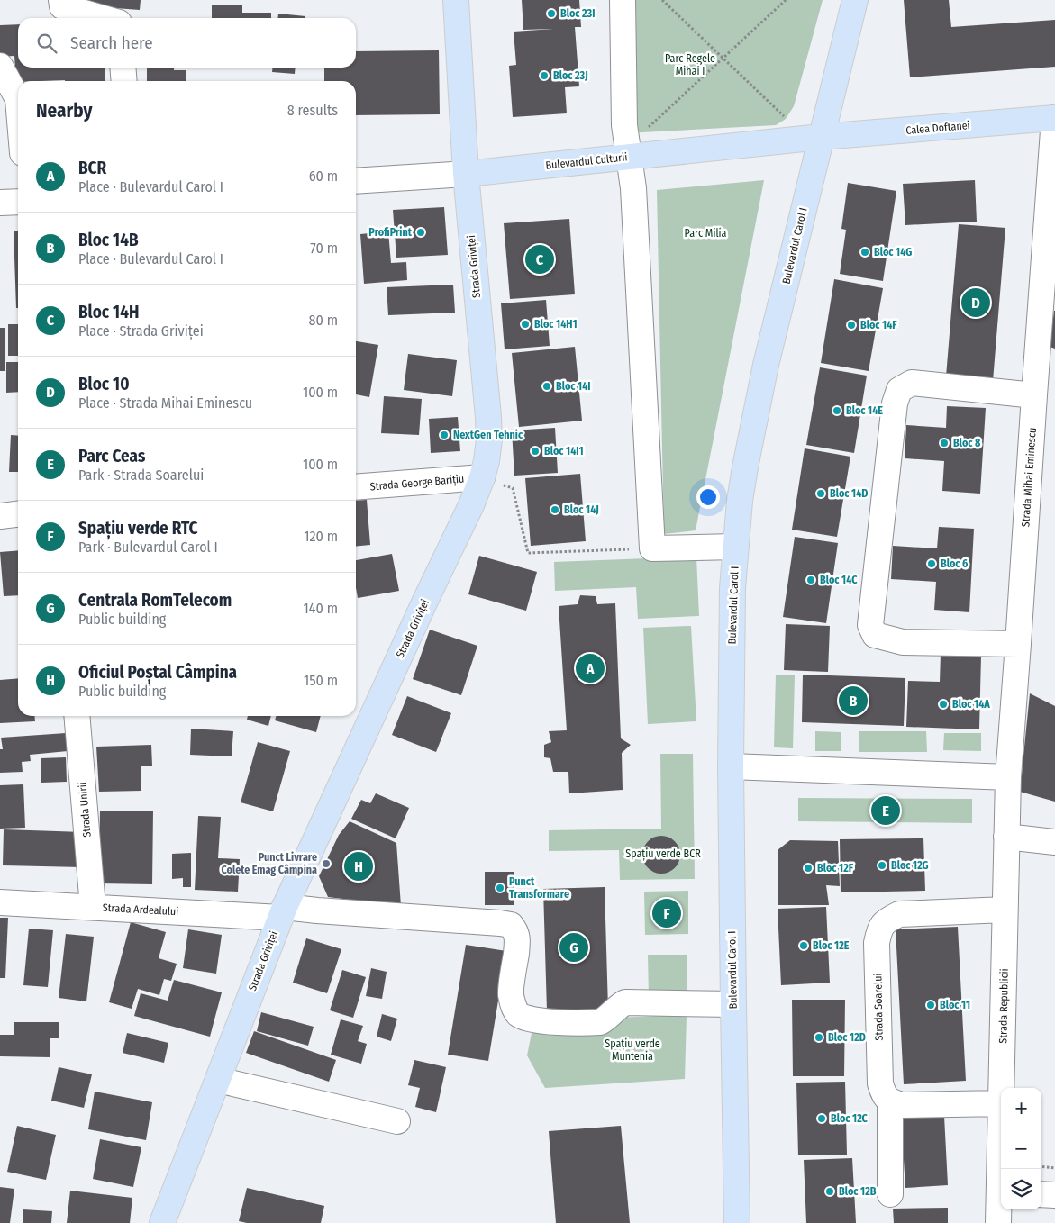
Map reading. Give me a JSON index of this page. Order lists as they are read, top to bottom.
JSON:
{
  "streets": {
    "main road": [
      "Calea Doftanei",
      "Bulevardul Culturii",
      "Bulevardul Carol I",
      "Strada Griviței"
    ],
    "street": [
      "Strada Mihai Eminescu",
      "Strada George Barițiu",
      "Strada Unirii",
      "Strada Ardealului",
      "Strada Republicii",
      "Strada Soarelui"
    ]
  },
  "crossings": [
    ["Calea Doftanei", "Bulevardul Culturii"],
    ["Calea Doftanei", "Bulevardul Carol I"],
    ["Calea Doftanei", "Strada Mihai Eminescu"],
    ["Bulevardul Culturii", "Bulevardul Carol I"],
    ["Bulevardul Culturii", "Strada Griviței"],
    ["Bulevardul Carol I", "Strada Ardealului"],
    ["Strada Griviței", "Strada George Barițiu"],
    ["Strada Griviței", "Strada Ardealului"],
    ["Strada Mihai Eminescu", "Strada Republicii"],
    ["Strada Unirii", "Strada Ardealului"],
    ["Strada Republicii", "Strada Soarelui"]
  ],
  "parks": [
    "Parc Regele Mihai I",
    "Parc Milia",
    "Spațiu verde BCR",
    "Spațiu verde Muntenia"
  ],
  "places": [
    "Bloc 23I",
    "Bloc 23J",
    "ProfiPrint",
    "Bloc 14G",
    "Bloc 14H1",
    "Bloc 14F",
    "Bloc 14I",
    "Bloc 14E",
    "NextGen Tehnic",
    "Bloc 8",
    "Bloc 14I1",
    "Bloc 14D",
    "Bloc 14J",
    "Bloc 6",
    "Bloc 14C",
    "Bloc 14A",
    "Punct Livrare Colete Emag Câmpina",
    "Bloc 12G",
    "Bloc 12F",
    "Punct Transformare",
    "Bloc 12E",
    "Bloc 11",
    "Bloc 12D",
    "Bloc 12C",
    "Bloc 12B"
  ],
  "page": {
    "search": "Search here",
    "heading": ["Nearby", "8 results"],
    "list": [
      {
        "mark": "A",
        "name": "BCR",
        "note": "Place · Bulevardul Carol I",
        "value": "60 m"
      },
      {
        "mark": "B",
        "name": "Bloc 14B",
        "note": "Place · Bulevardul Carol I",
        "value": "70 m"
      },
      {
        "mark": "C",
        "name": "Bloc 14H",
        "note": "Place · Strada Griviței",
        "value": "80 m"
      },
      {
        "mark": "D",
        "name": "Bloc 10",
        "note": "Place · Strada Mihai Eminescu",
        "value": "100 m"
      },
      {
        "mark": "E",
        "name": "Parc Ceas",
        "note": "Park · Strada Soarelui",
        "value": "100 m"
      },
      {
        "mark": "F",
        "name": "Spațiu verde RTC",
        "note": "Park · Bulevardul Carol I",
        "value": "120 m"
      },
      {
        "mark": "G",
        "name": "Centrala RomTelecom",
        "note": "Public building",
        "value": "140 m"
      },
      {
        "mark": "H",
        "name": "Oficiul Poștal Câmpina",
        "note": "Public building",
        "value": "150 m"
      }
    ],
    "pins": [
      "C",
      "D",
      "A",
      "B",
      "E",
      "H",
      "F",
      "G"
    ],
    "map_buttons": ["+", "−"]
  }
}
